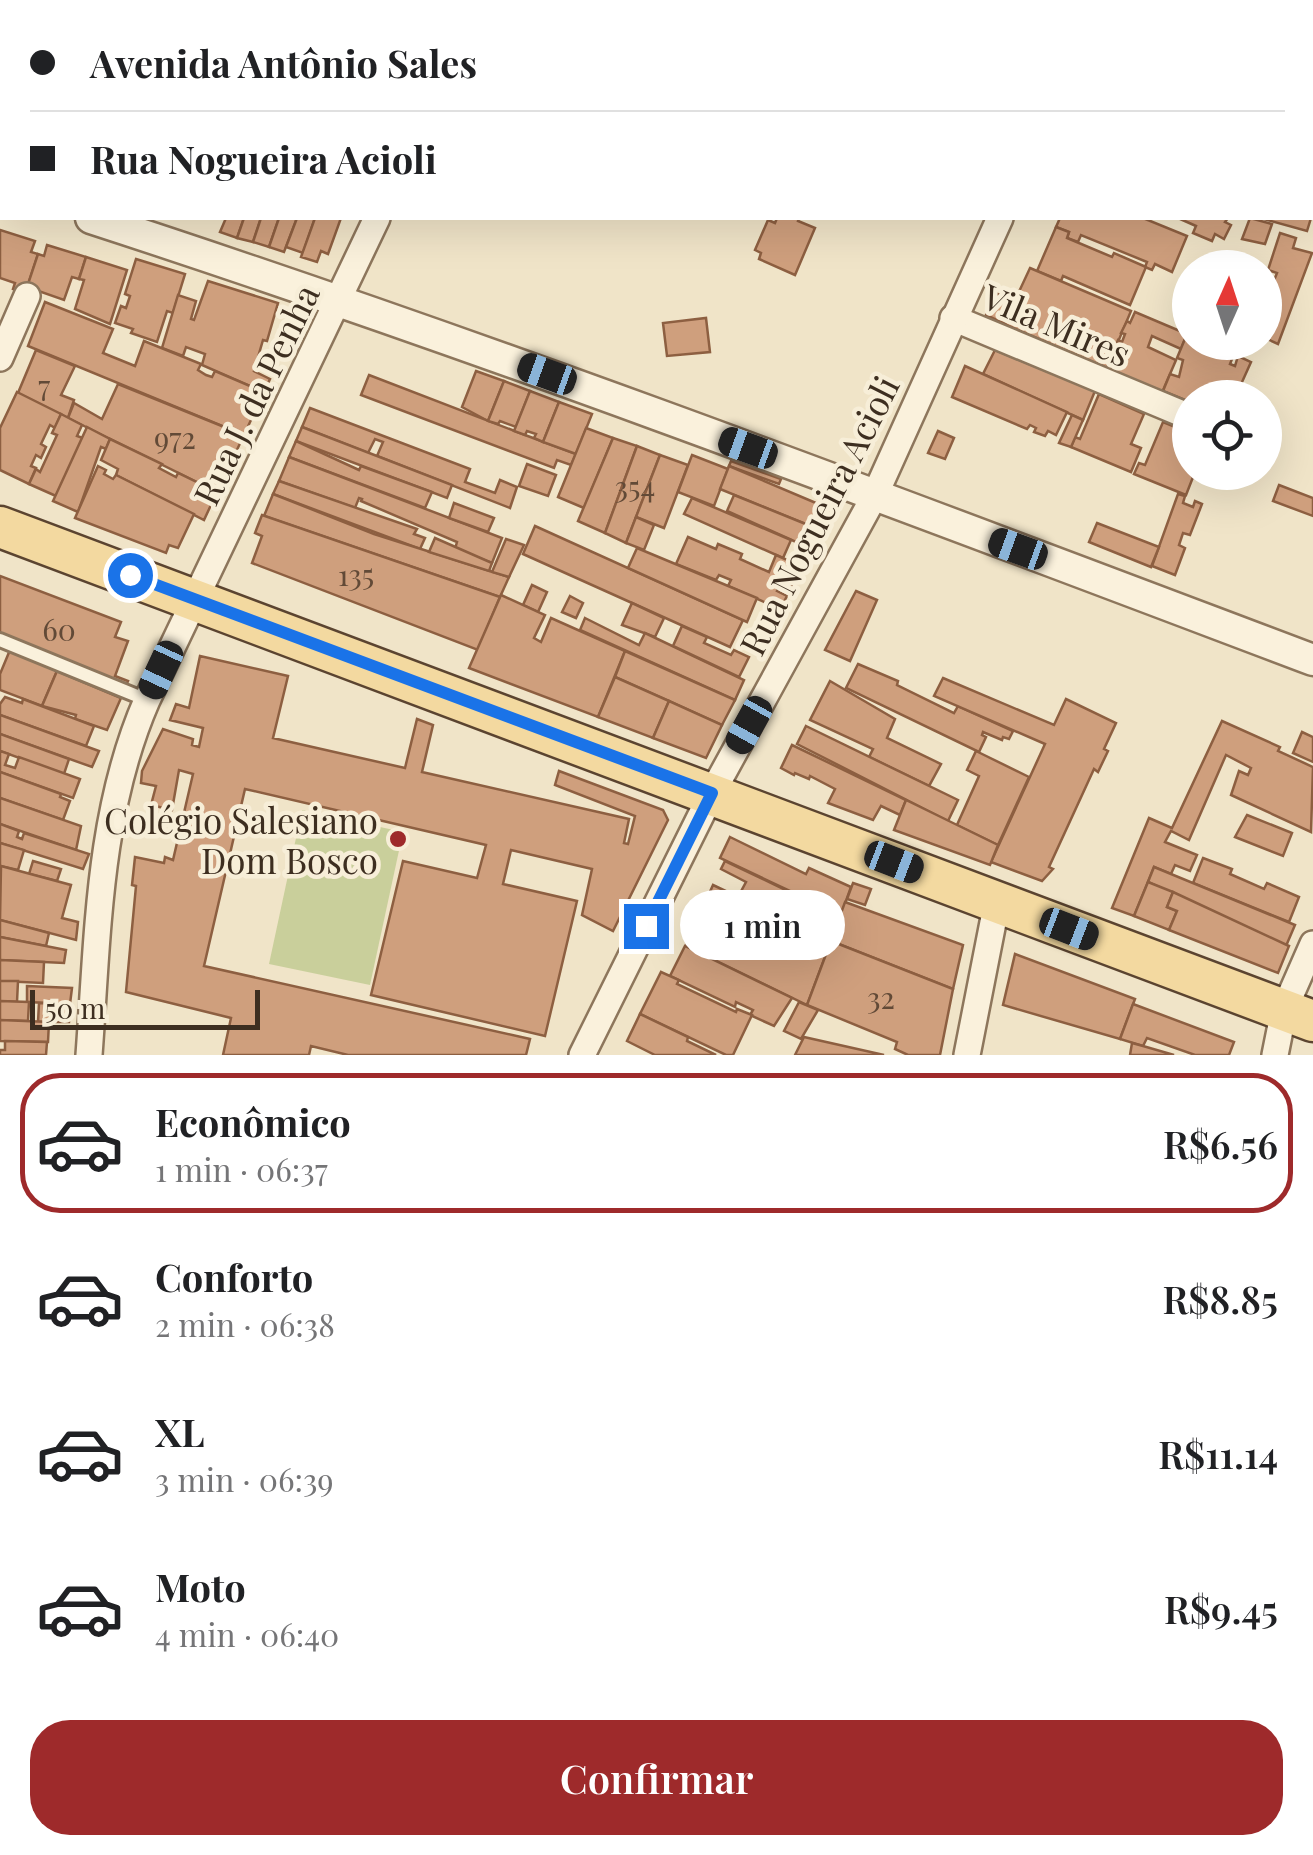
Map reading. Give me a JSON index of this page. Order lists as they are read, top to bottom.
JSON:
{
  "streets": {
    "street": ["Vila Mires", "Rua J. da Penha", "Rua Nogueira Acioli"]
  },
  "crossings": [
    ["Vila Mires", "Rua Nogueira Acioli"]
  ],
  "places": ["Colégio Salesiano Dom Bosco"],
  "house_numbers": [
    "7",
    "972",
    "354",
    "135",
    "60",
    "32"
  ],
  "scale_bar": "50 m",
  "north": "top",
  "page": {
    "banner": ["Avenida Antônio Sales", "Rua Nogueira Acioli"],
    "bubble": "1 min",
    "scale": "50 m",
    "list": [
      {
        "name": "Econômico",
        "note": "1 min · 06:37",
        "value": "R$6.56"
      },
      {
        "name": "Conforto",
        "note": "2 min · 06:38",
        "value": "R$8.85"
      },
      {
        "name": "XL",
        "note": "3 min · 06:39",
        "value": "R$11.14"
      },
      {
        "name": "Moto",
        "note": "4 min · 06:40",
        "value": "R$9.45"
      }
    ],
    "buttons": "Confirmar"
  }
}
